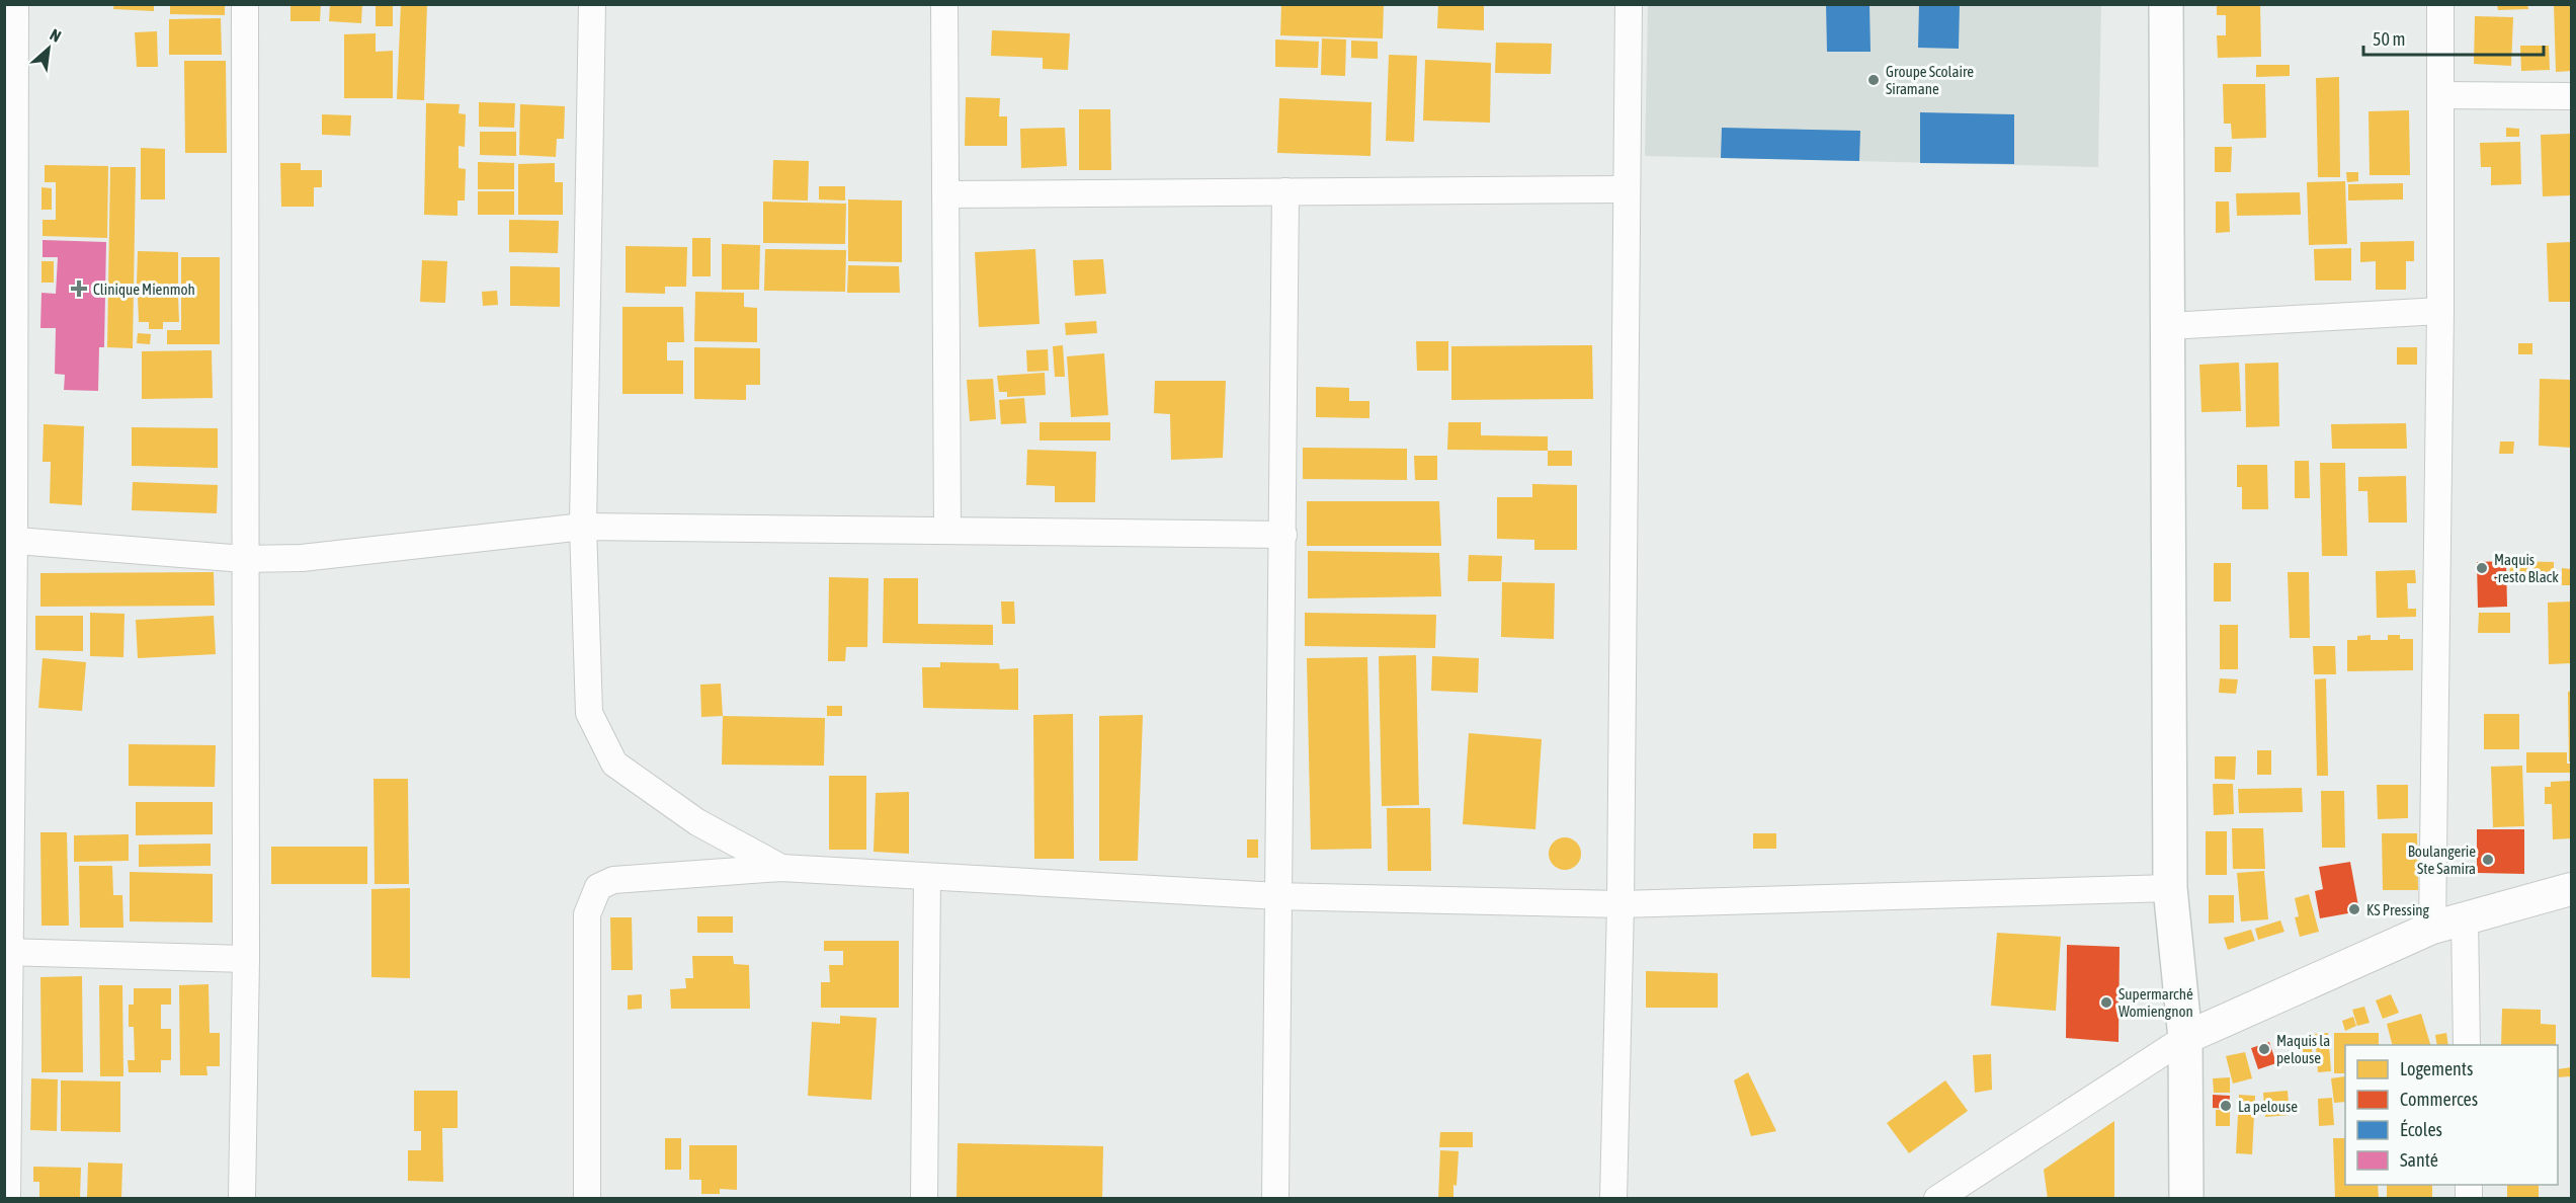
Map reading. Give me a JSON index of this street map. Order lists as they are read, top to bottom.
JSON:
{
  "places": {
    "other": [
      "Groupe Scolaire Siramane",
      "Maquis -resto Black",
      "Boulangerie Ste Samira",
      "KS Pressing",
      "Supermarché Womiengnon",
      "Maquis la pelouse",
      "La pelouse"
    ],
    "health": ["Clinique Mienmoh"]
  },
  "legend": [
    "Logements",
    "Commerces",
    "Écoles",
    "Santé"
  ],
  "scale_bar": "50 m",
  "north": "top right"
}
